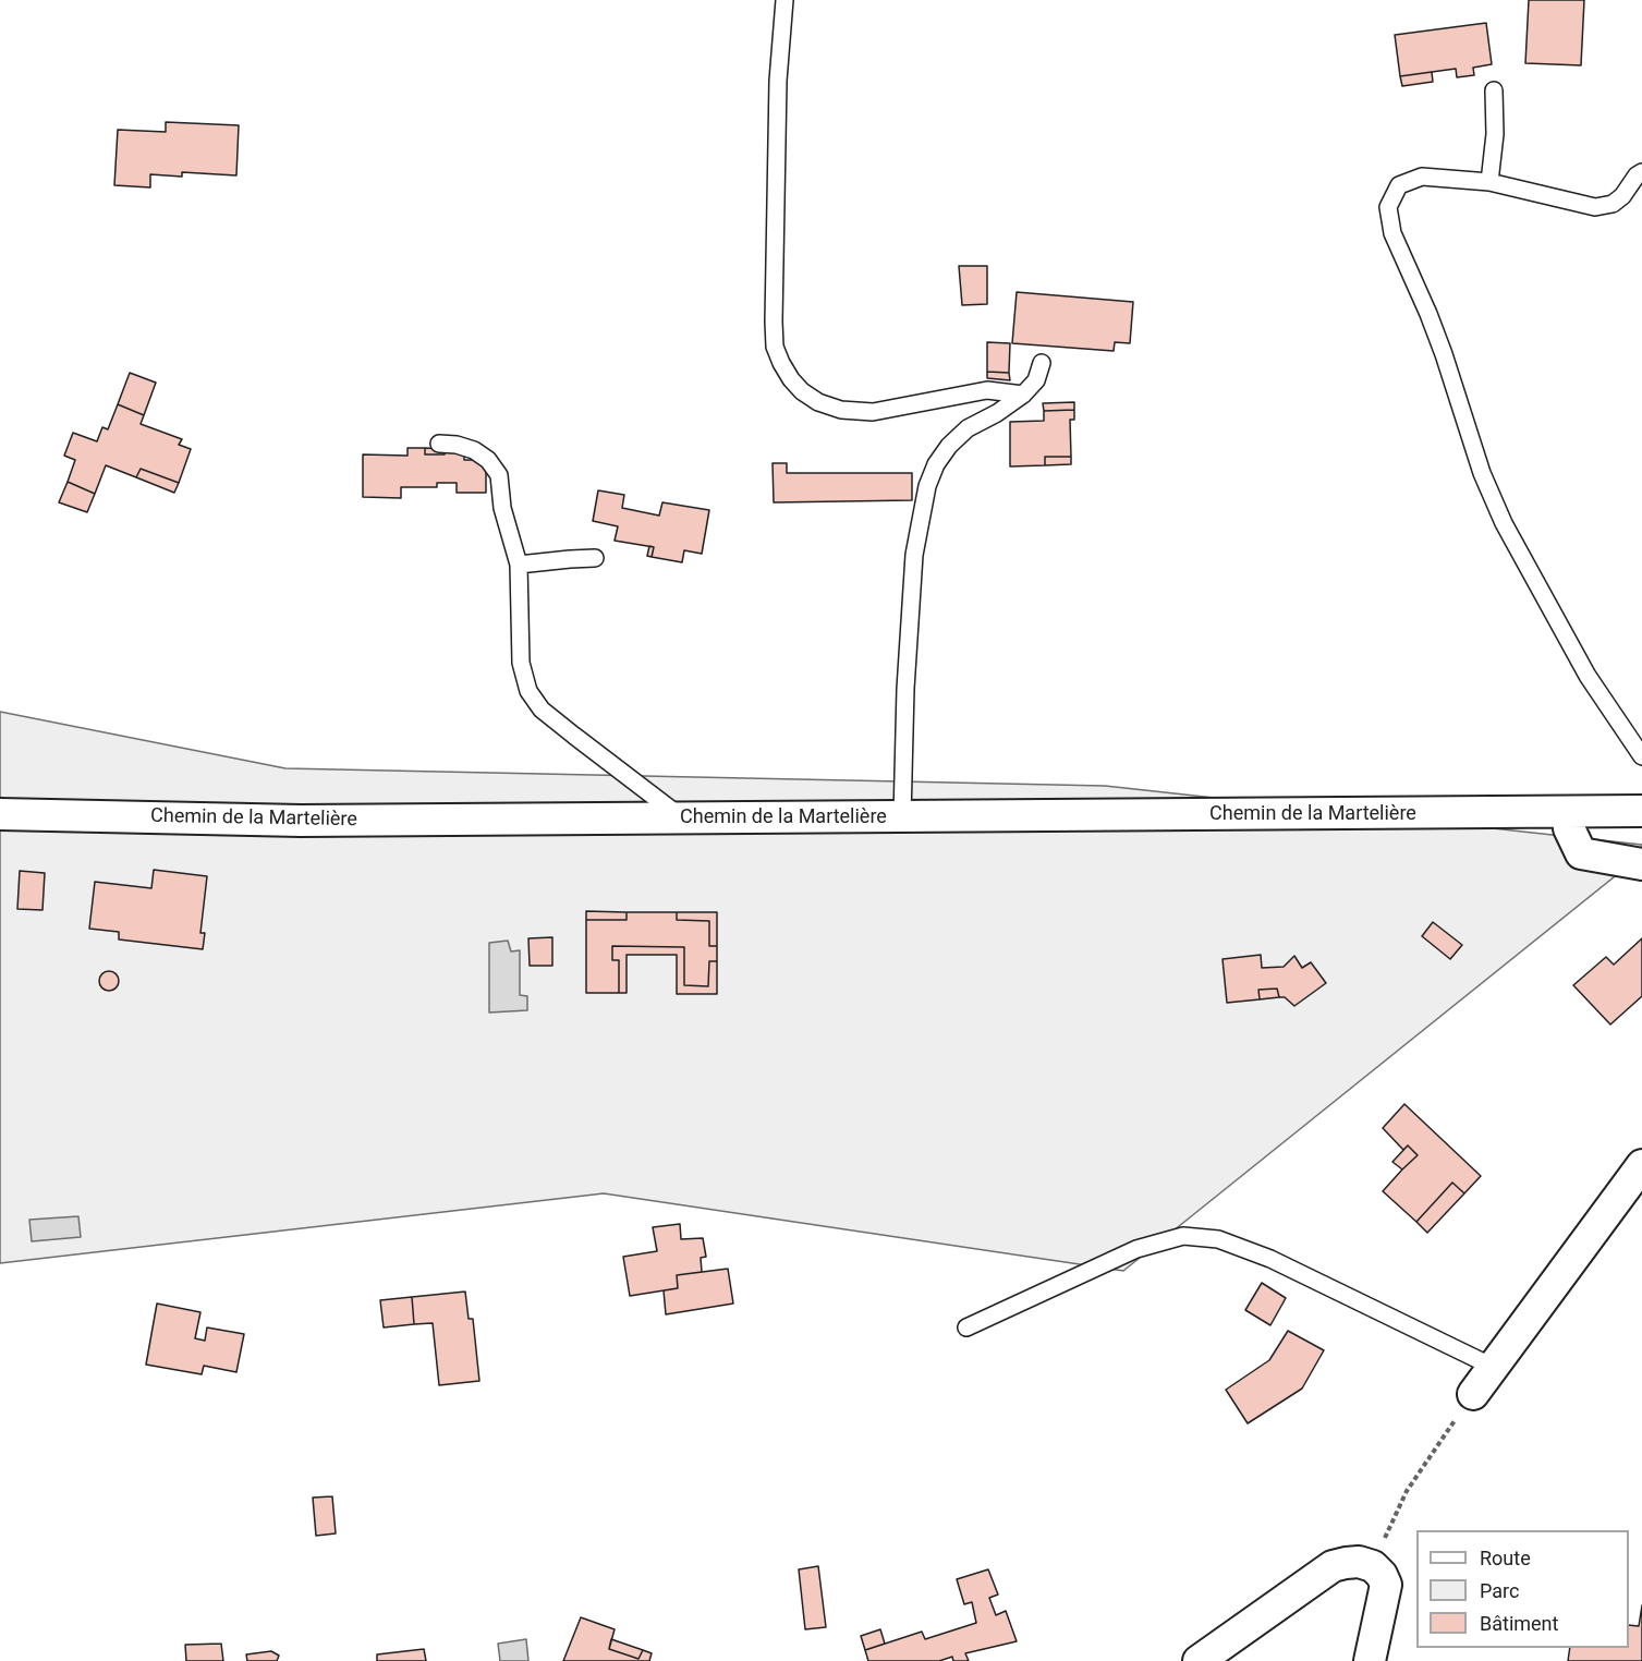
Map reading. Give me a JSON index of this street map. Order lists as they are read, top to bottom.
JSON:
{
  "streets": {
    "street": ["Chemin de la Martelière"]
  },
  "legend": ["Route", "Parc", "Bâtiment"]
}
